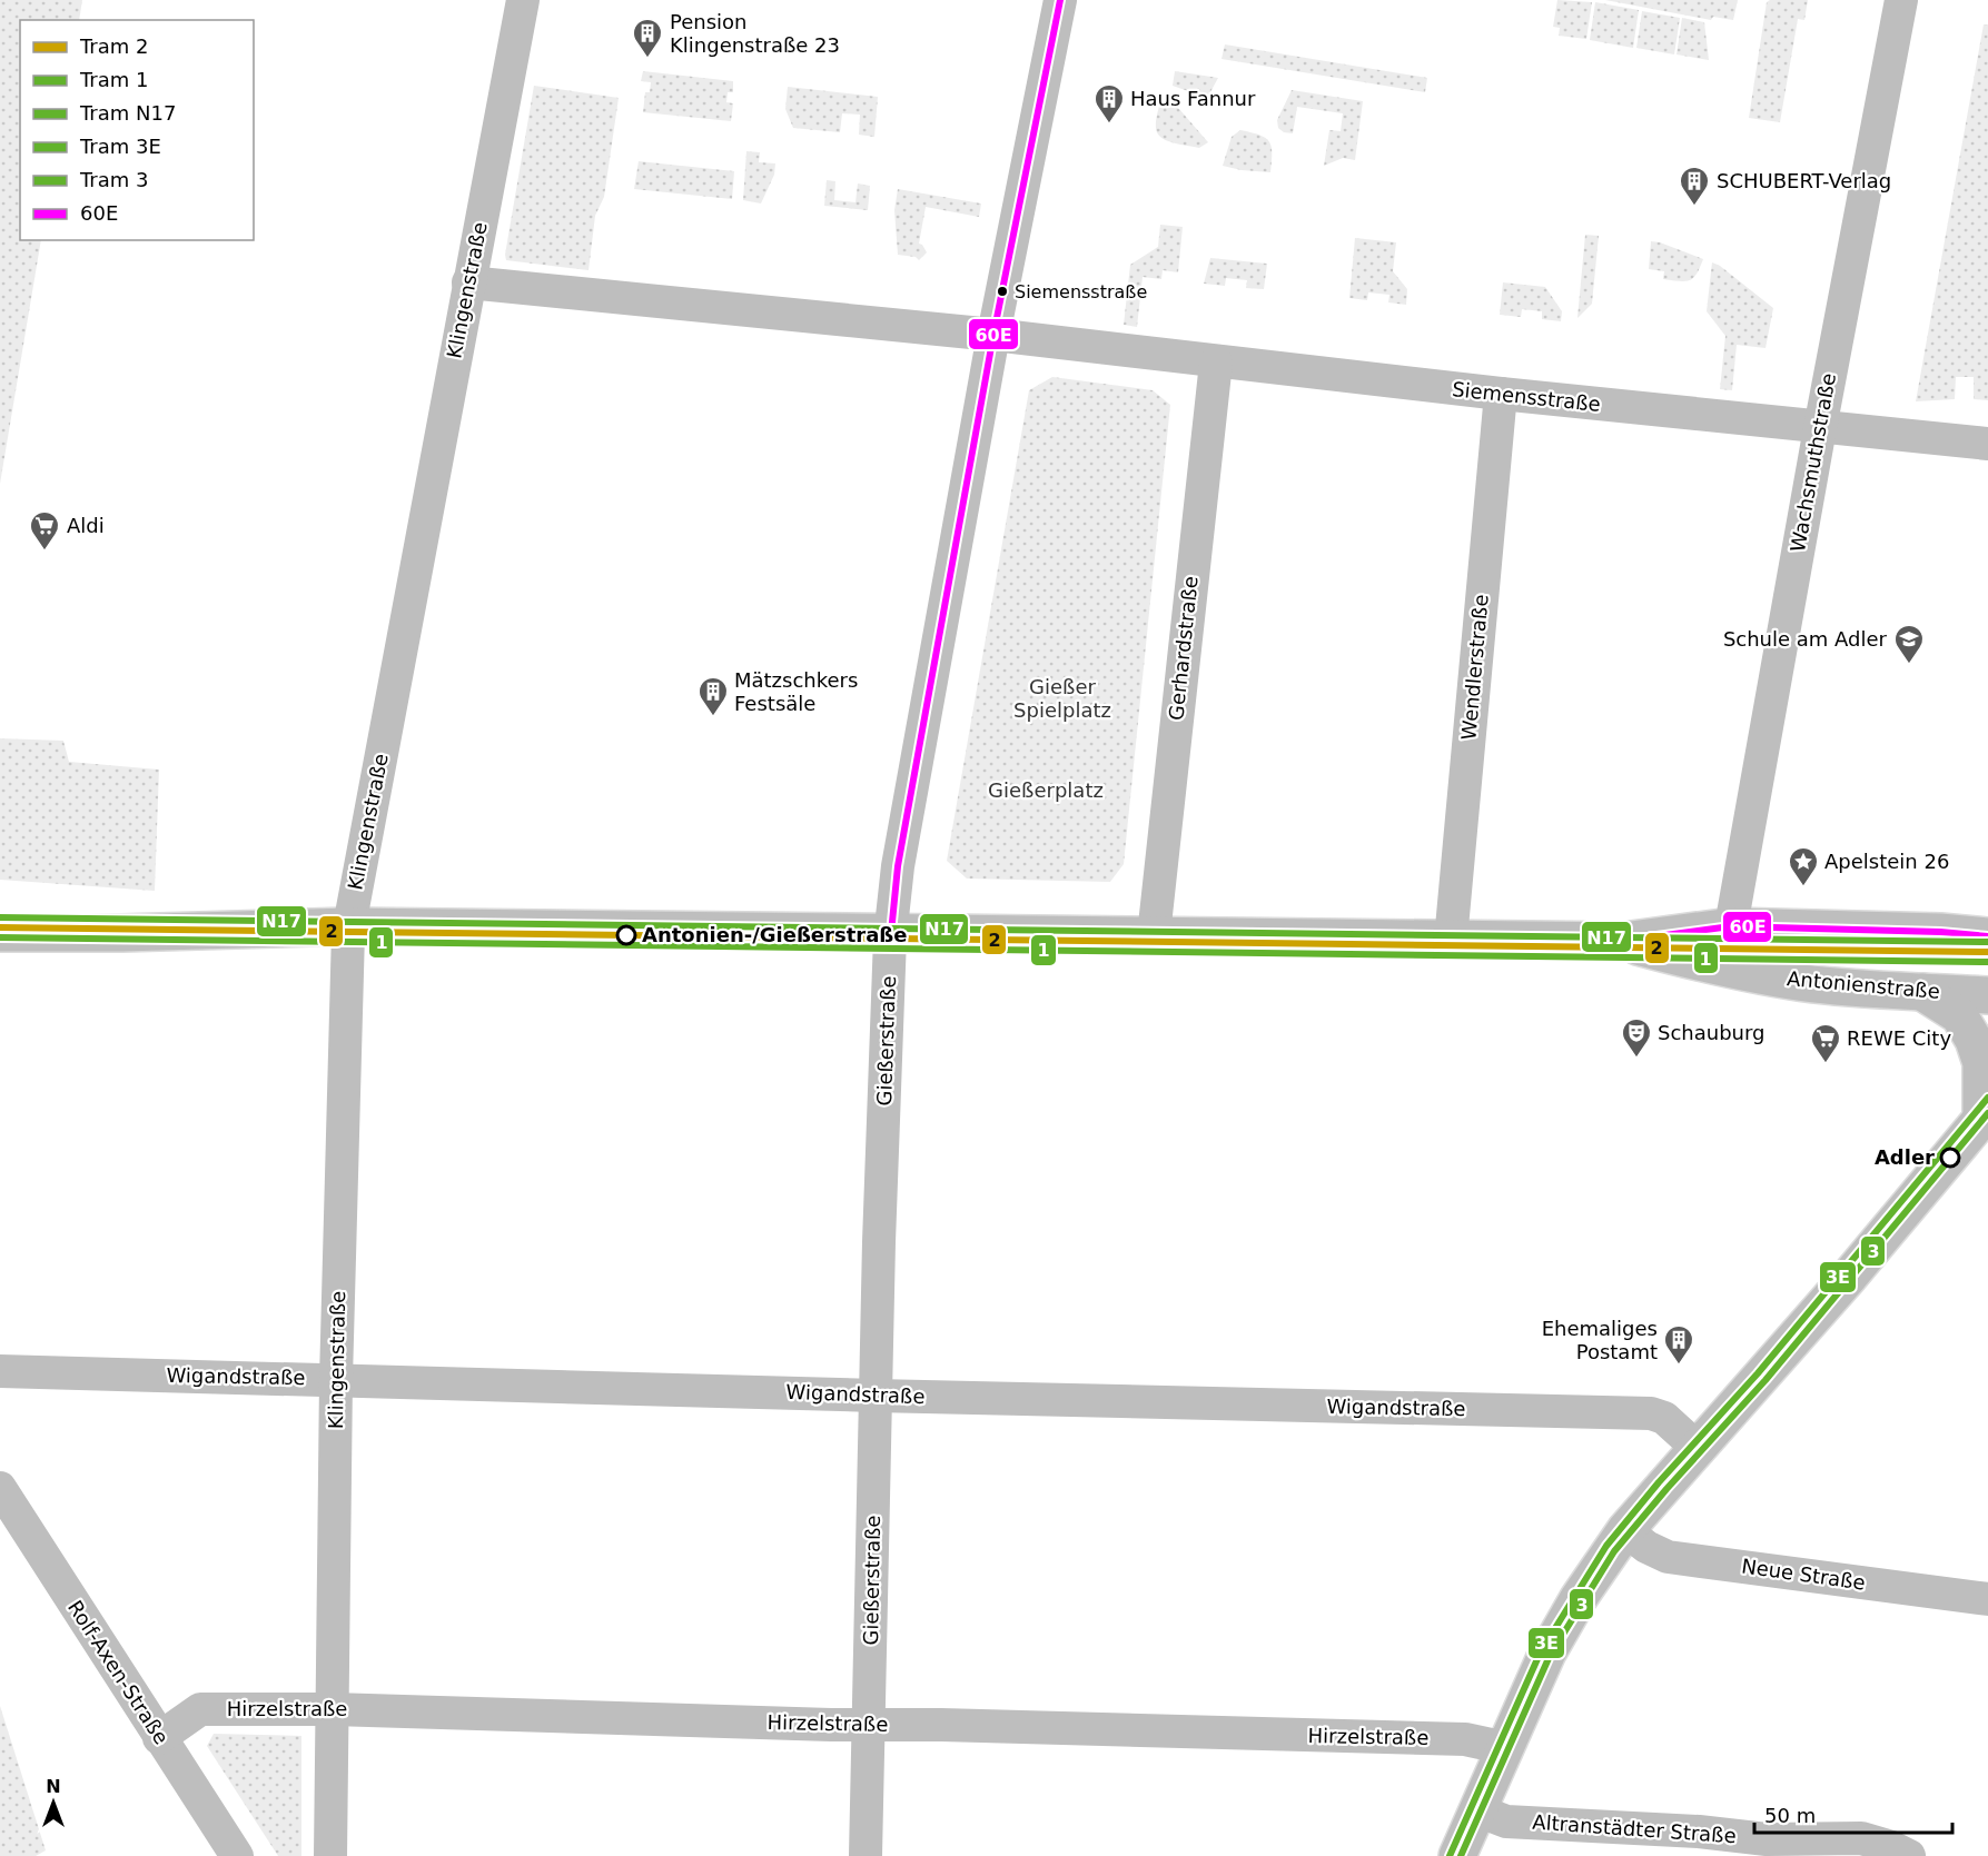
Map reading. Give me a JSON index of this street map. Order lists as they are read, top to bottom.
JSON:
{
  "streets": {
    "main road": ["Antonienstraße"],
    "street": [
      "Klingenstraße",
      "Siemensstraße",
      "Wachsmuthstraße",
      "Gerhardstraße",
      "Wendlerstraße",
      "Gießerstraße",
      "Wigandstraße",
      "Neue Straße",
      "Rolf-Axen-Straße",
      "Hirzelstraße",
      "Altranstädter Straße"
    ]
  },
  "crossings": [
    ["Klingenstraße", "Siemensstraße"],
    ["Klingenstraße", "Antonienstraße"],
    ["Klingenstraße", "Wigandstraße"],
    ["Klingenstraße", "Hirzelstraße"],
    ["Siemensstraße", "Wachsmuthstraße"],
    ["Siemensstraße", "Gerhardstraße"],
    ["Siemensstraße", "Wendlerstraße"],
    ["Siemensstraße", "Gießerstraße"],
    ["Wachsmuthstraße", "Antonienstraße"],
    ["Gerhardstraße", "Antonienstraße"],
    ["Wendlerstraße", "Antonienstraße"],
    ["Antonienstraße", "Gießerstraße"],
    ["Gießerstraße", "Wigandstraße"],
    ["Gießerstraße", "Hirzelstraße"],
    ["Rolf-Axen-Straße", "Hirzelstraße"]
  ],
  "parks": ["Gießer Spielplatz", "Gießerplatz"],
  "places": {
    "building": [
      "Pension Klingenstraße 23",
      "Haus Fannur",
      "SCHUBERT-Verlag",
      "Mätzschkers Festsäle",
      "Ehemaliges Postamt"
    ],
    "other": ["Siemensstraße", "Antonien-/Gießerstraße", "Adler"],
    "supermarket": ["Aldi", "REWE City"],
    "school or university": ["Schule am Adler"],
    "place": ["Apelstein 26"],
    "theatre": ["Schauburg"]
  },
  "lines": [
    "transit line 60E",
    "tram line N17",
    "tram line 2",
    "tram line 1",
    "tram line 3E",
    "tram line 3"
  ],
  "legend": [
    "Tram 2",
    "Tram 1",
    "Tram N17",
    "Tram 3E",
    "Tram 3",
    "60E"
  ],
  "scale_bar": "50 m",
  "north": "top"
}
